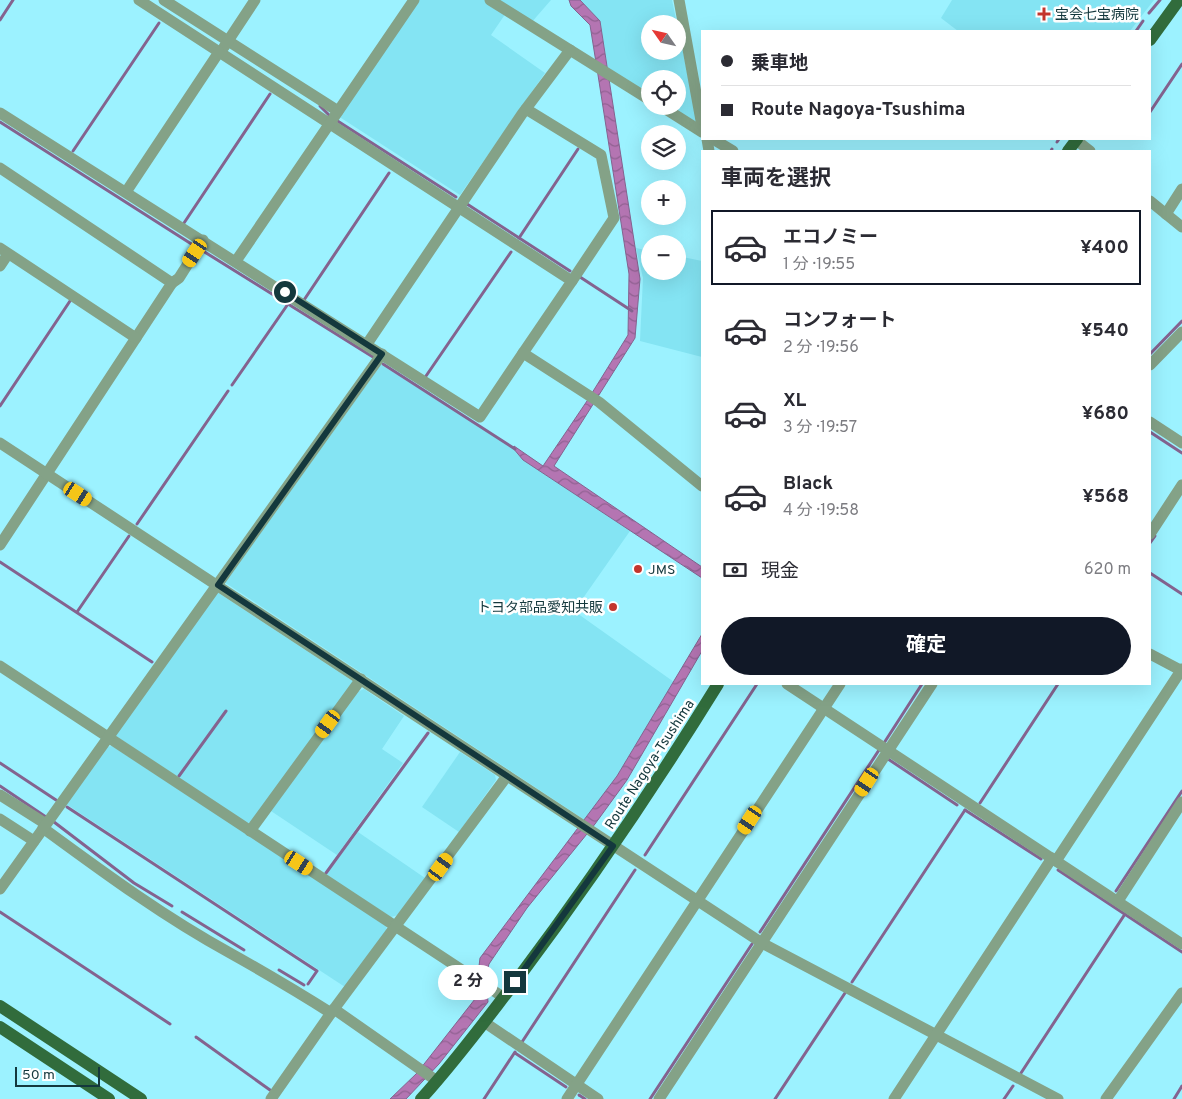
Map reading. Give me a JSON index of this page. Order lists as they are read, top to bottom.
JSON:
{
  "streets": {
    "main road": ["Route Nagoya-Tsushima"]
  },
  "places": {
    "health": ["宝会七宝病院"],
    "other": ["JMS", "トヨタ部品愛知共販"]
  },
  "scale_bar": "50 m",
  "north": "top left",
  "page": {
    "map_buttons": ["+", "−"],
    "banner": ["乗車地", "Route Nagoya-Tsushima"],
    "heading": "車両を選択",
    "list": [
      {
        "name": "エコノミー",
        "note": "1 分 · 19:55",
        "value": "¥400"
      },
      {
        "name": "コンフォート",
        "note": "2 分 · 19:56",
        "value": "¥540"
      },
      {
        "name": "XL",
        "note": "3 分 · 19:57",
        "value": "¥680"
      },
      {
        "name": "Black",
        "note": "4 分 · 19:58",
        "value": "¥568"
      }
    ],
    "pay": ["現金", "620 m"],
    "buttons": "確定",
    "bubble": "2 分",
    "scale": "50 m"
  }
}
